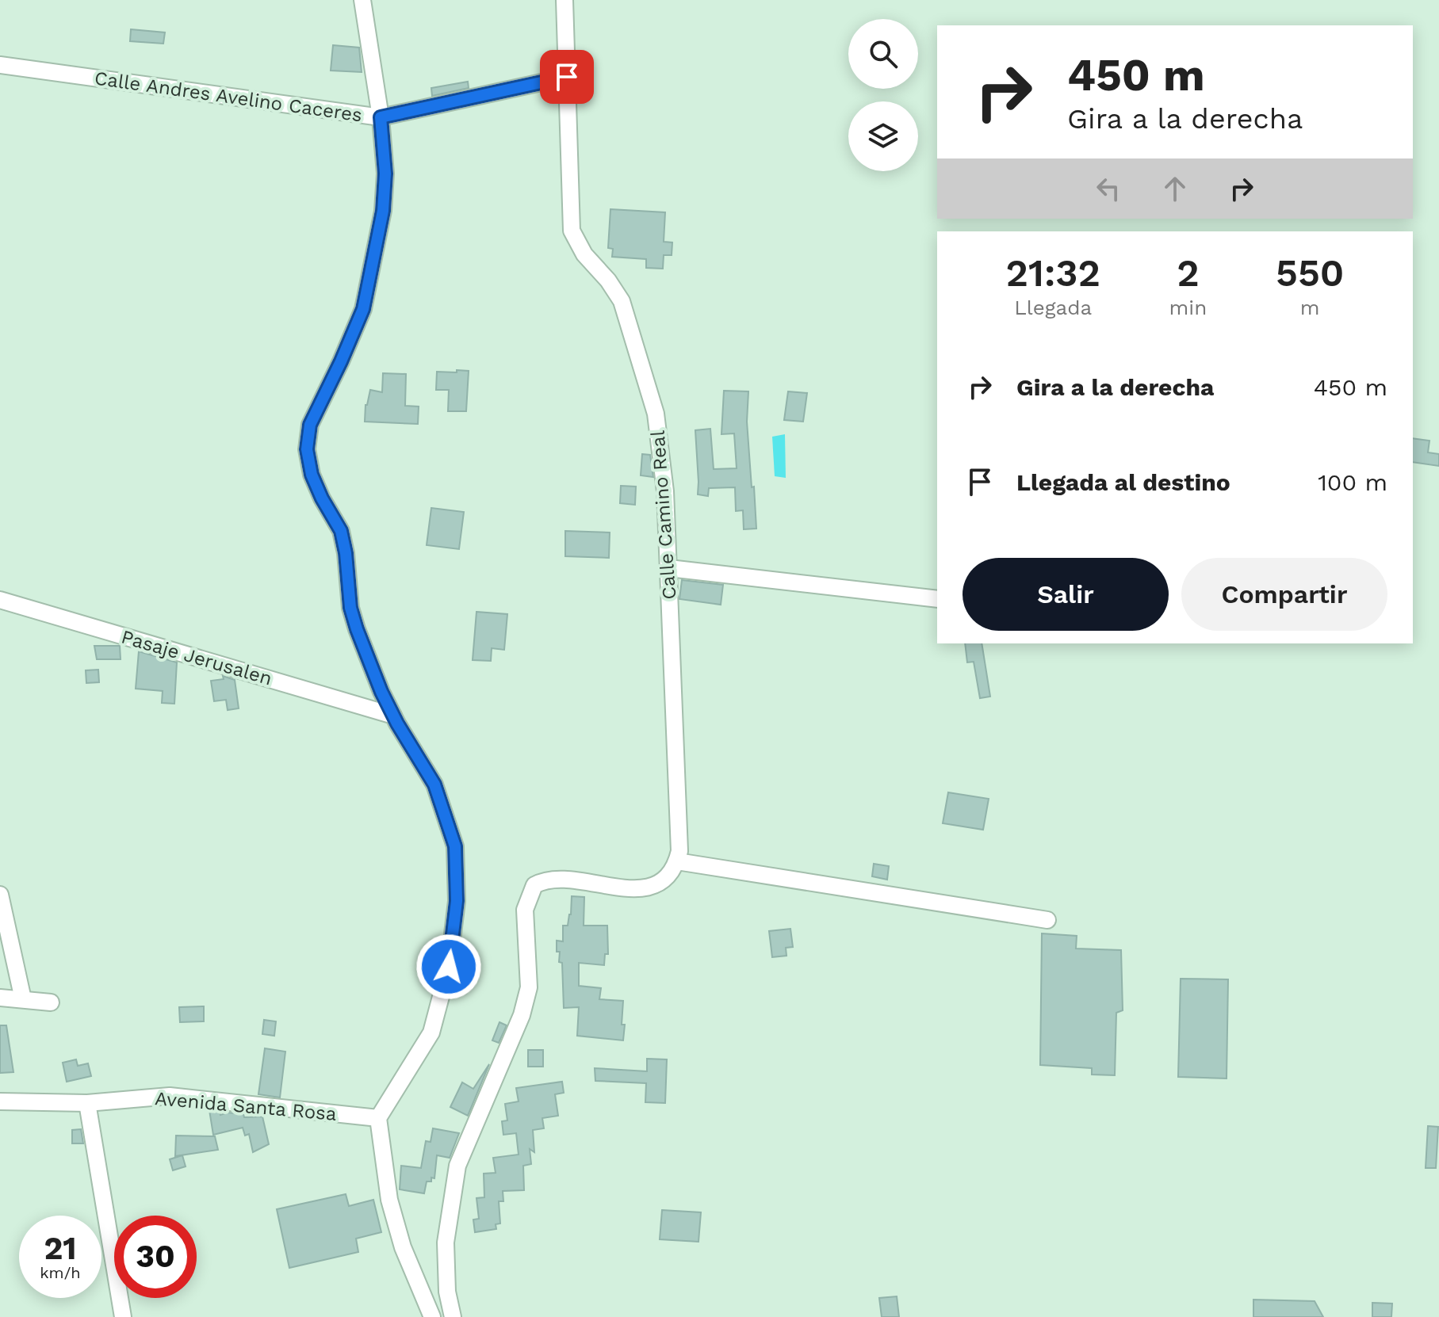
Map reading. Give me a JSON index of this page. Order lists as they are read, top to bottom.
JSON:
{
  "streets": {
    "street": [
      "Calle Andres Avelino Caceres",
      "Calle Camino Real",
      "Pasaje Jerusalen",
      "Avenida Santa Rosa"
    ]
  },
  "crossings": [
    ["Calle Andres Avelino Caceres", "Calle Camino Real"]
  ],
  "page": {
    "turn": ["450 m", "Gira a la derecha"],
    "eta": [
      "21:32",
      "Llegada",
      "2",
      "min",
      "550",
      "m"
    ],
    "list": [
      {
        "name": "Gira a la derecha",
        "value": "450 m"
      },
      {
        "name": "Llegada al destino",
        "value": "100 m"
      }
    ],
    "buttons": ["Salir", "Compartir"],
    "speed": "21 km/h",
    "limit": "30"
  }
}
